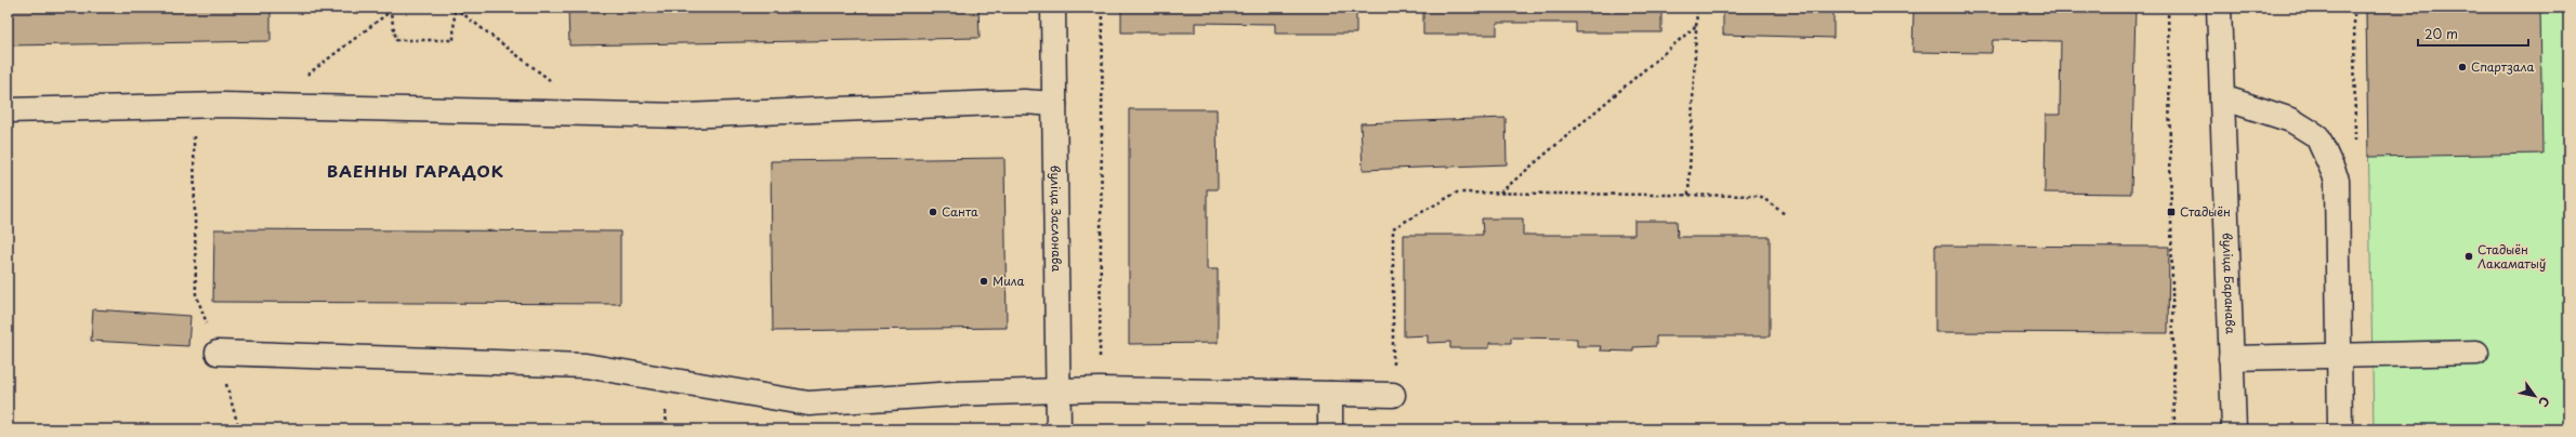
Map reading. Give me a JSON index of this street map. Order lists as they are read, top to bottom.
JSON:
{
  "streets": {
    "street": ["вуліца Заслонава", "вуліца Баранава"]
  },
  "districts": ["ВАЕННЫ ГАРАДОК"],
  "places": {
    "other": [
      "Спартзала",
      "Санта",
      "Стадыён Лакаматыў",
      "Мила"
    ],
    "transit": ["Стадыён"]
  },
  "scale_bar": "20 m",
  "north": "bottom right"
}
